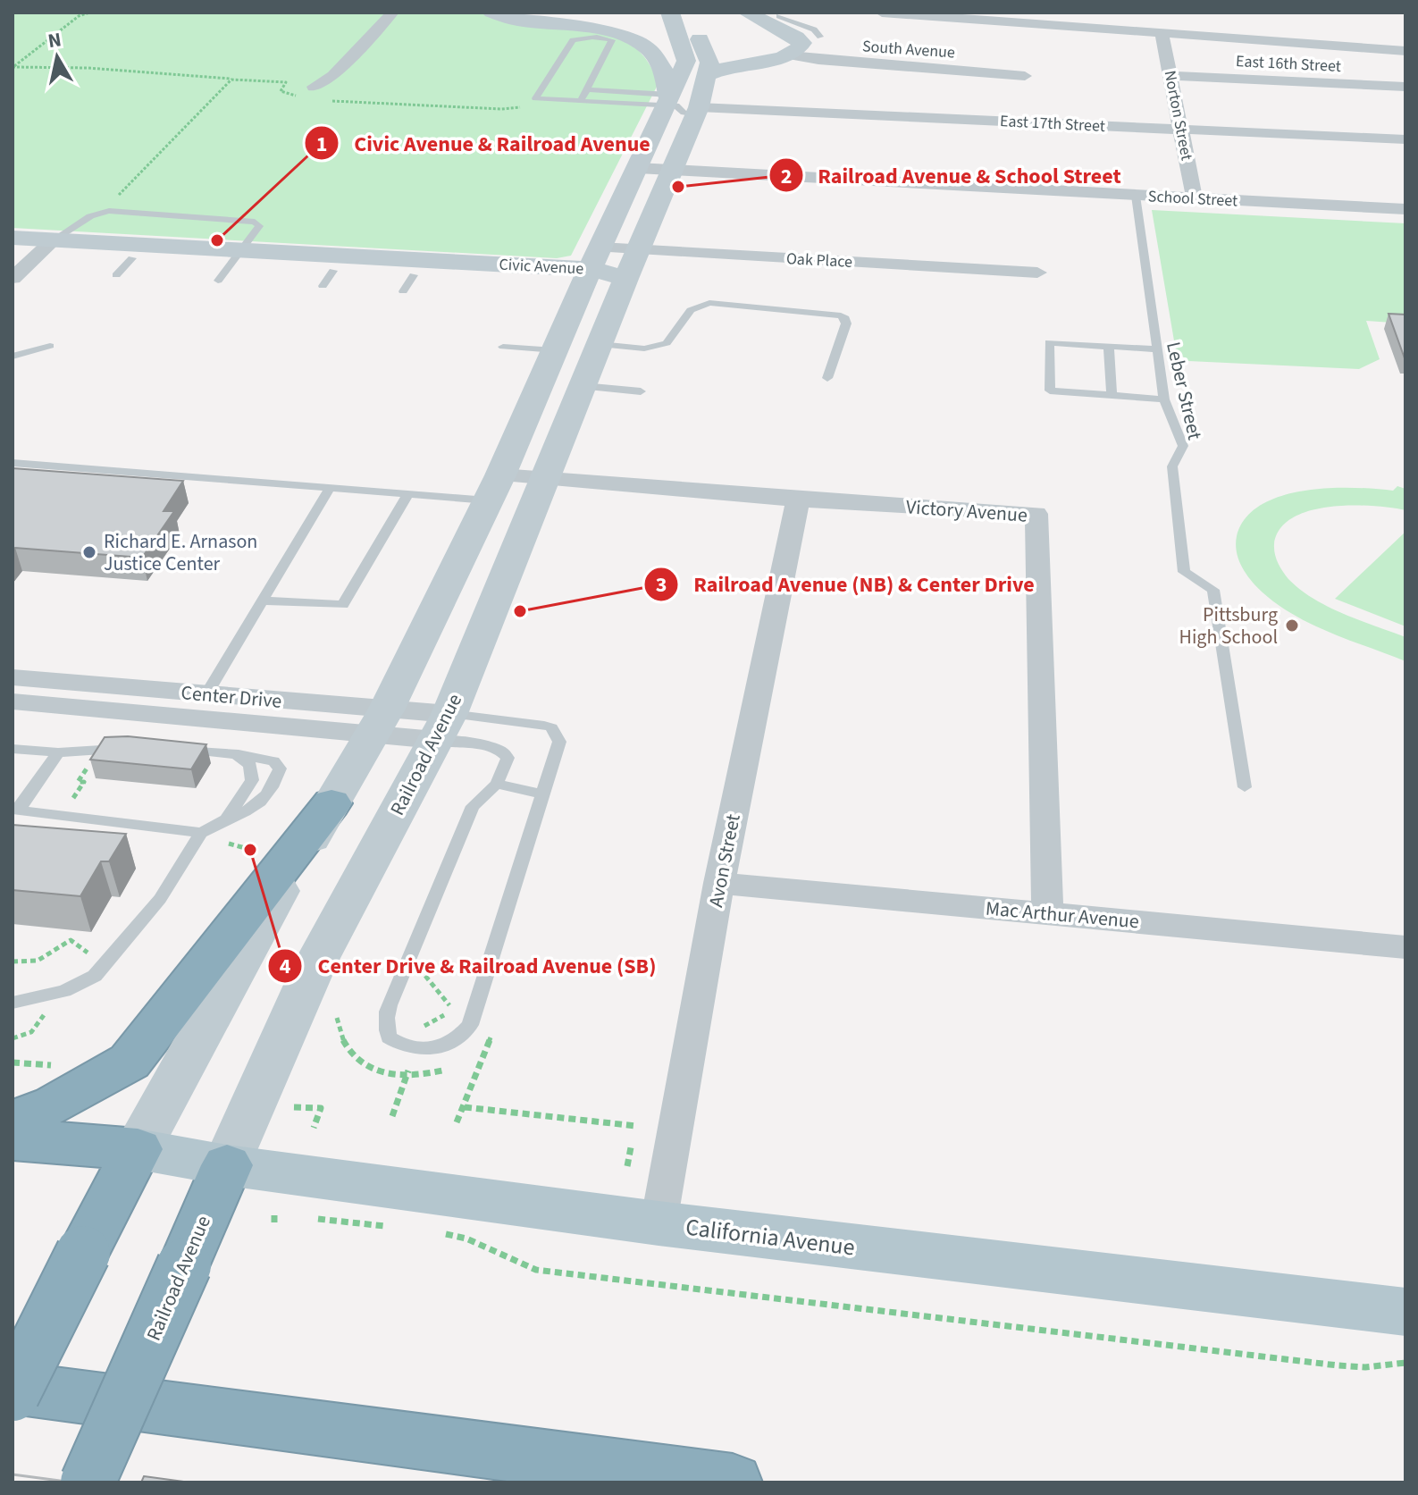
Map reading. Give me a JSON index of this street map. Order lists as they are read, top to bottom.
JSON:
{
  "streets": {
    "highway": ["Railroad Avenue"],
    "main road": ["Civic Avenue", "California Avenue"],
    "street": [
      "South Avenue",
      "East 16th Street",
      "Norton Street",
      "East 17th Street",
      "School Street",
      "Oak Place",
      "Victory Avenue",
      "Center Drive",
      "Avon Street",
      "Mac Arthur Avenue"
    ],
    "lane": ["Leber Street"]
  },
  "crossings": [
    ["East 16th Street", "Norton Street"],
    ["Norton Street", "East 17th Street"],
    ["Norton Street", "School Street"],
    ["East 17th Street", "Railroad Avenue"],
    ["School Street", "Leber Street"],
    ["School Street", "Railroad Avenue"],
    ["Oak Place", "Civic Avenue"],
    ["Oak Place", "Railroad Avenue"],
    ["Civic Avenue", "Railroad Avenue"],
    ["Victory Avenue", "Railroad Avenue"],
    ["Victory Avenue", "Avon Street"],
    ["Victory Avenue", "Mac Arthur Avenue"],
    ["Center Drive", "Railroad Avenue"],
    ["Railroad Avenue", "California Avenue"],
    ["Avon Street", "Mac Arthur Avenue"],
    ["Avon Street", "California Avenue"]
  ],
  "places": [
    "Railroad Avenue & School Street",
    "Civic Avenue & Railroad Avenue",
    "Richard E. Arnason Justice Center",
    "Railroad Avenue (NB) & Center Drive",
    "Pittsburg High School",
    "Center Drive & Railroad Avenue (SB)"
  ],
  "north": "top"
}
